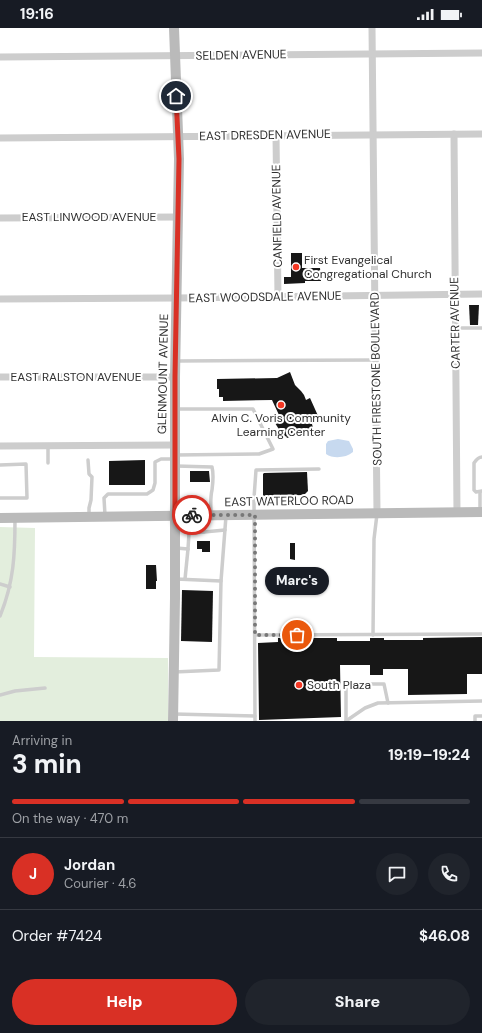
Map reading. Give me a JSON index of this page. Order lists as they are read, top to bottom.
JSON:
{
  "streets": {
    "street": [
      "SELDEN AVENUE",
      "EAST DRESDEN AVENUE",
      "CANFIELD AVENUE",
      "EAST LINWOOD AVENUE",
      "EAST WOODSDALE AVENUE",
      "CARTER AVENUE",
      "GLENMOUNT AVENUE",
      "EAST RALSTON AVENUE",
      "SOUTH FIRESTONE BOULEVARD",
      "EAST WATERLOO ROAD"
    ]
  },
  "crossings": [
    ["SELDEN AVENUE", "GLENMOUNT AVENUE"],
    ["SELDEN AVENUE", "SOUTH FIRESTONE BOULEVARD"],
    ["EAST DRESDEN AVENUE", "CANFIELD AVENUE"],
    ["EAST DRESDEN AVENUE", "CARTER AVENUE"],
    ["EAST DRESDEN AVENUE", "GLENMOUNT AVENUE"],
    ["EAST DRESDEN AVENUE", "SOUTH FIRESTONE BOULEVARD"],
    ["CANFIELD AVENUE", "EAST WOODSDALE AVENUE"],
    ["EAST LINWOOD AVENUE", "GLENMOUNT AVENUE"],
    ["EAST WOODSDALE AVENUE", "CARTER AVENUE"],
    ["EAST WOODSDALE AVENUE", "GLENMOUNT AVENUE"],
    ["EAST WOODSDALE AVENUE", "SOUTH FIRESTONE BOULEVARD"],
    ["CARTER AVENUE", "EAST WATERLOO ROAD"],
    ["GLENMOUNT AVENUE", "EAST RALSTON AVENUE"],
    ["GLENMOUNT AVENUE", "EAST WATERLOO ROAD"],
    ["SOUTH FIRESTONE BOULEVARD", "EAST WATERLOO ROAD"]
  ],
  "places": [
    "First Evangelical Congregational Church",
    "Alvin C. Voris Community Learning Center",
    "Marc's",
    "South Plaza"
  ],
  "page": {
    "status": "19:16",
    "bubble": "Marc's",
    "heading": ["3 min", "Arriving in", "19:19–19:24"],
    "panel": [
      "Jordan",
      "Courier · 4.6",
      "Order #7424",
      "$46.08"
    ],
    "bar": "On the way · 470 m",
    "round": "J",
    "buttons": ["Help", "Share"]
  }
}
